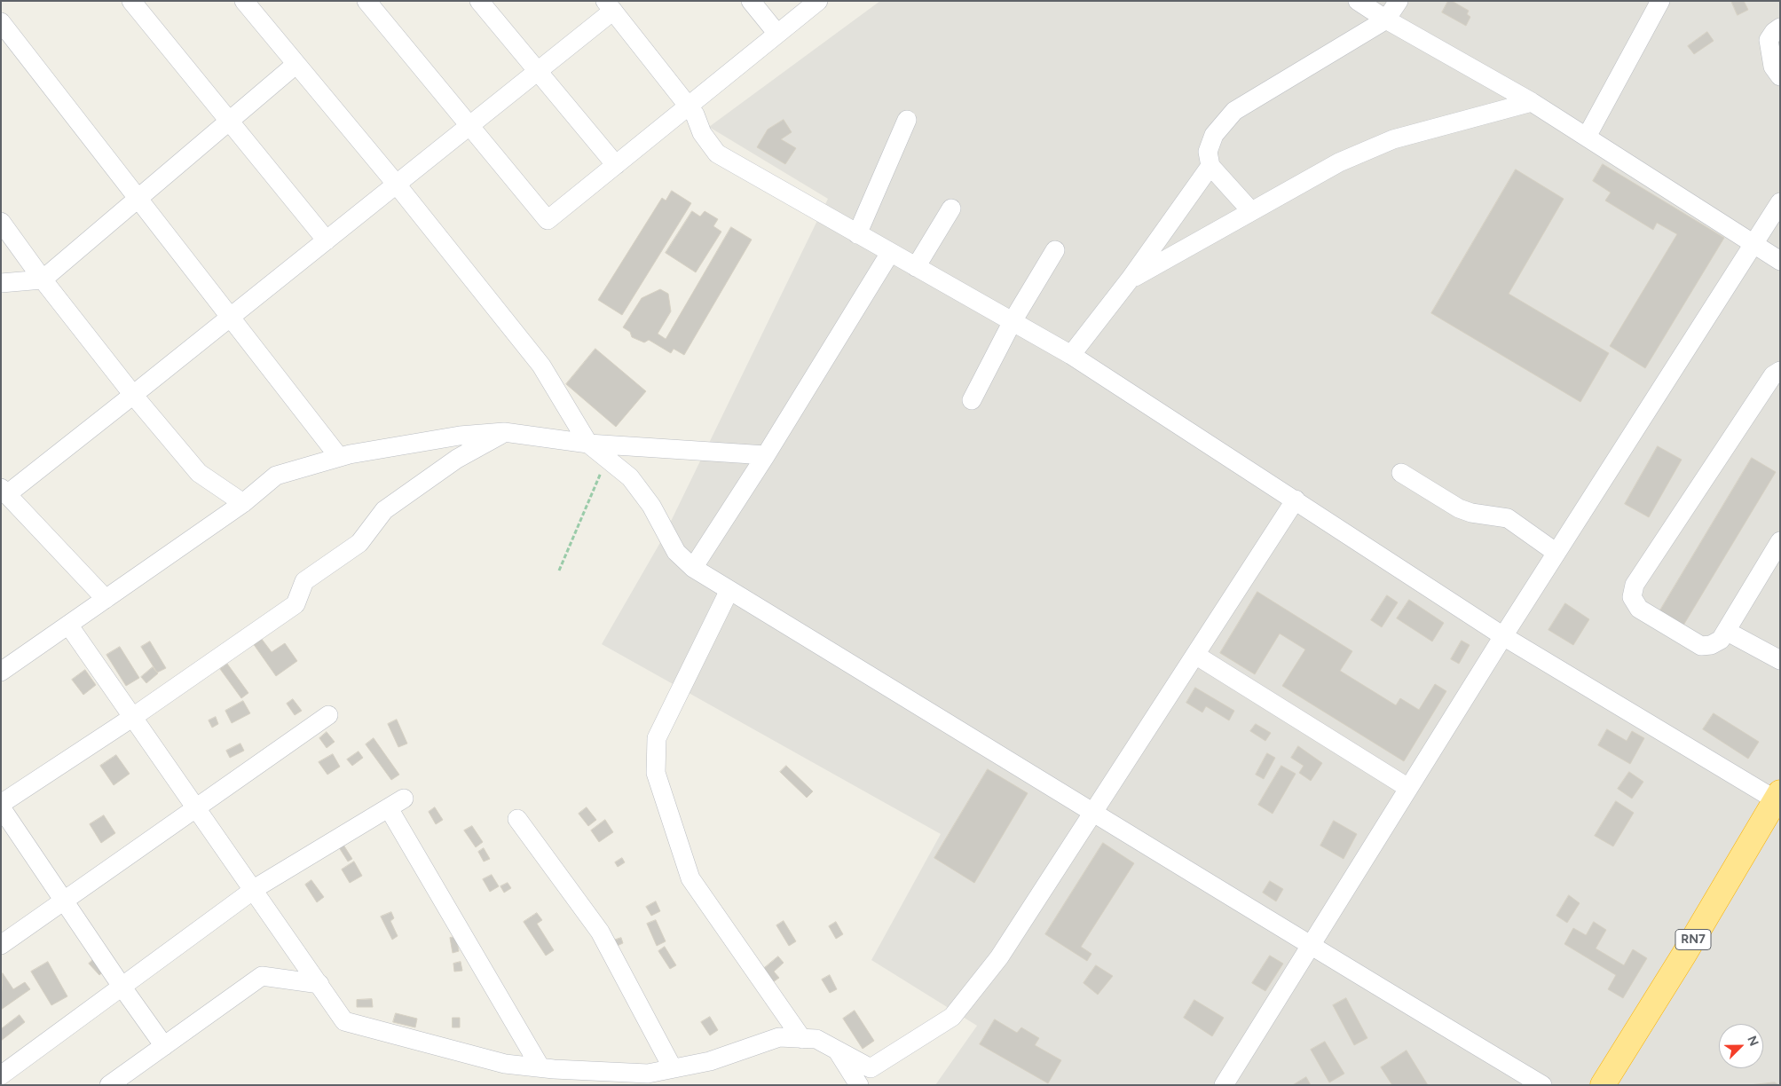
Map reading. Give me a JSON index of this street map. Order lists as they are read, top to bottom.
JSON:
{
  "streets": {
    "highway": ["RN7"]
  },
  "north": "top right"
}
